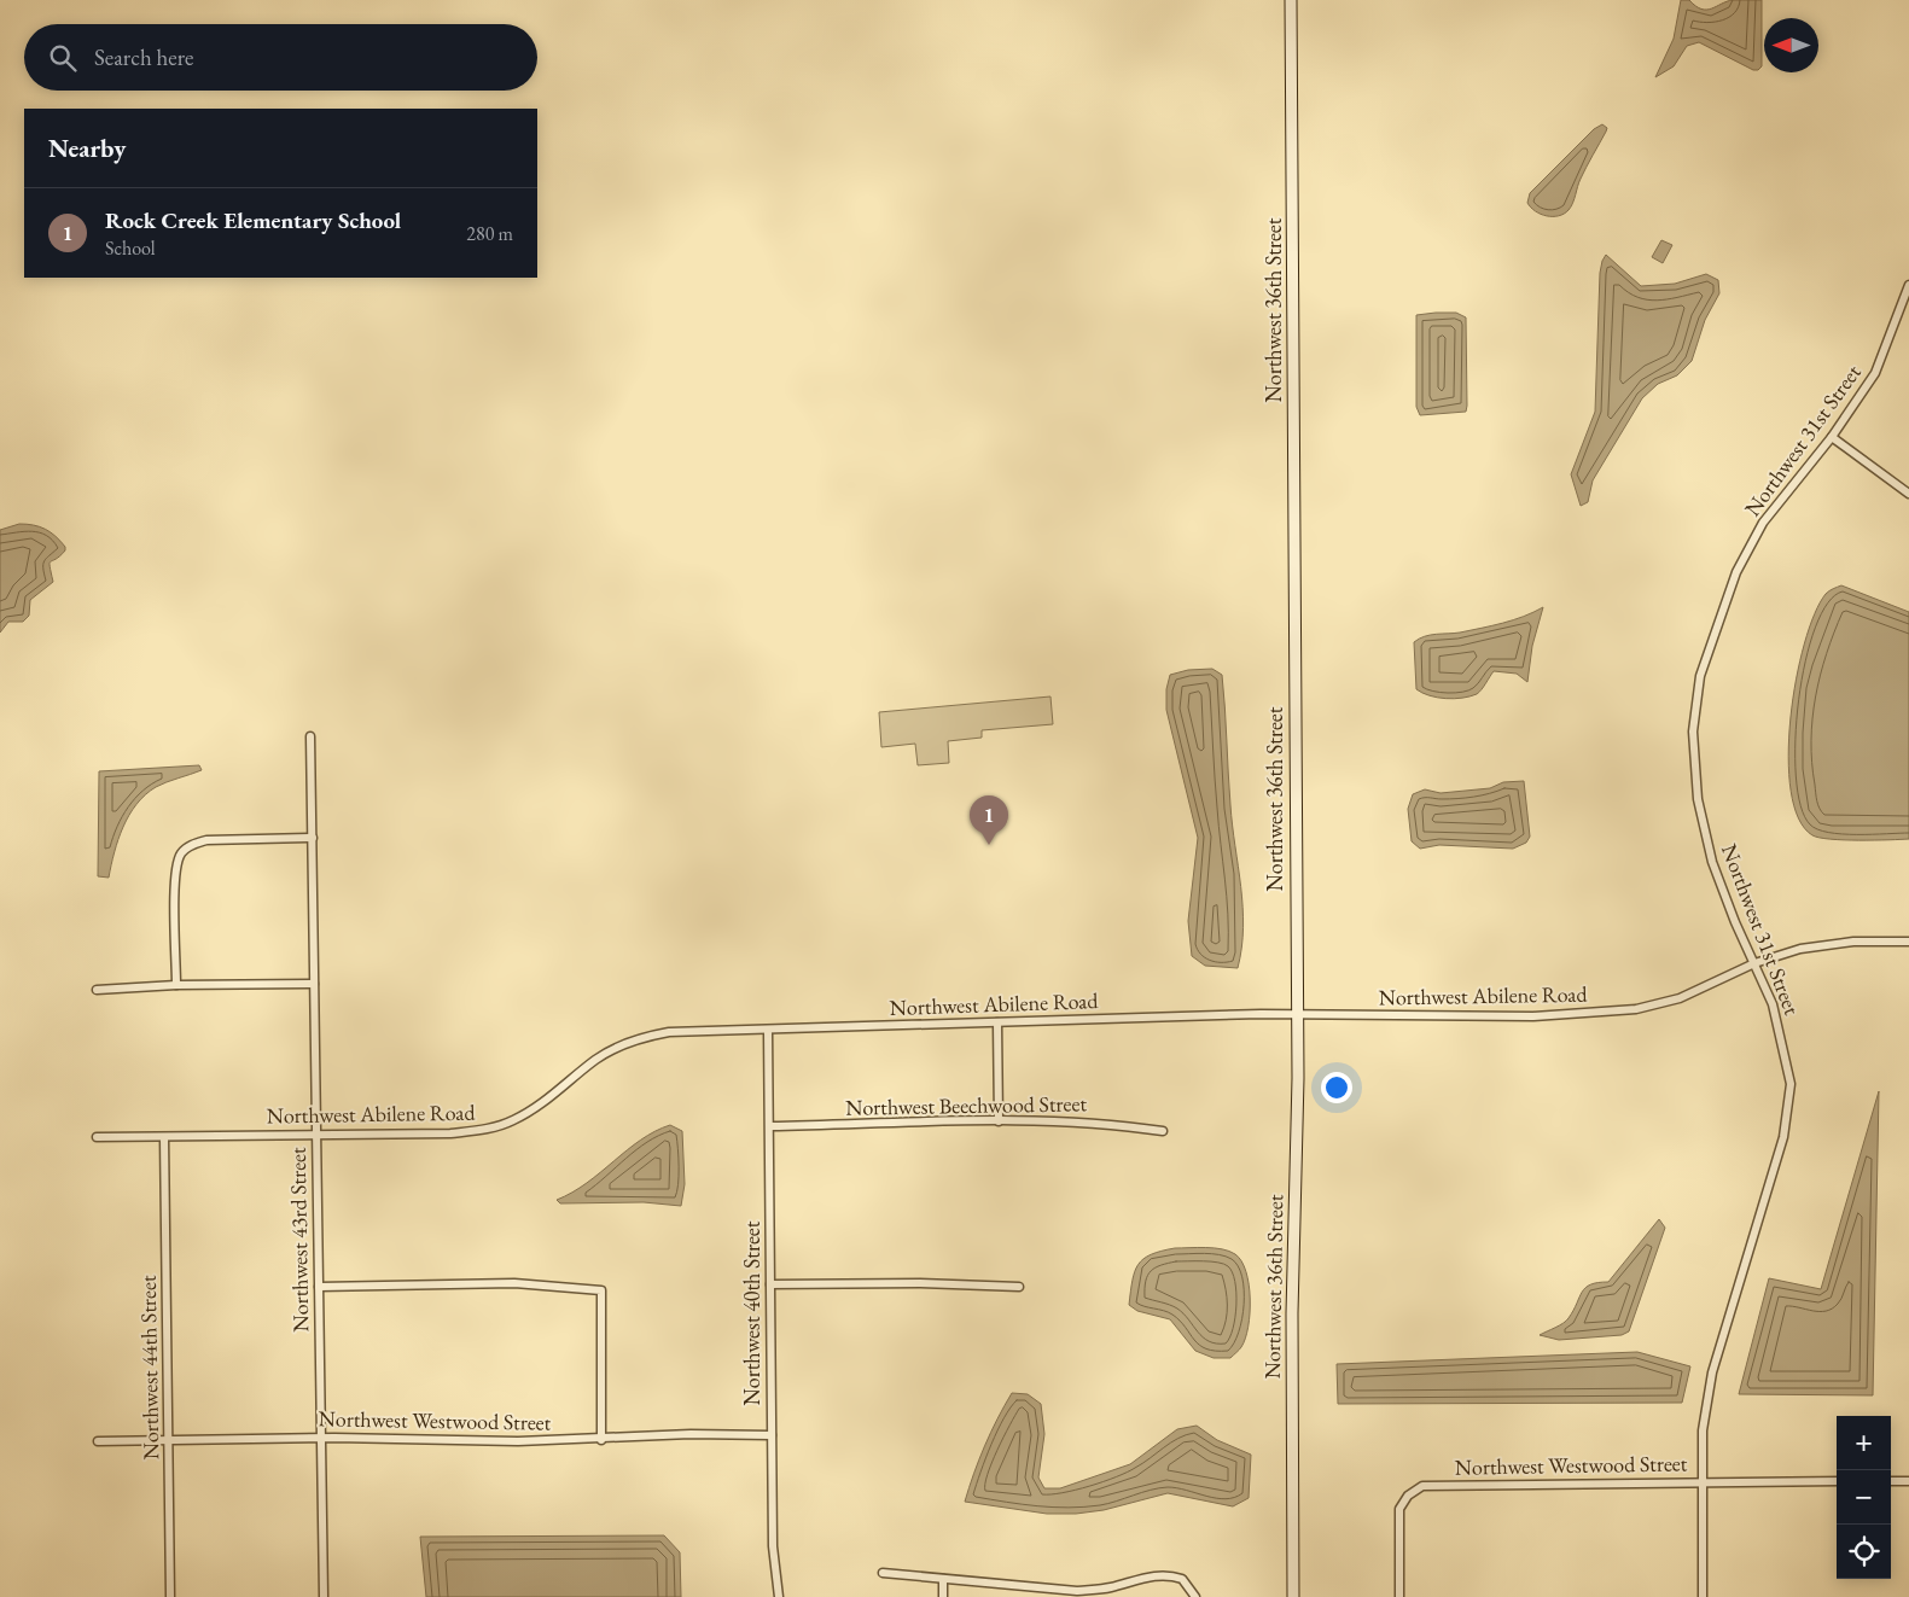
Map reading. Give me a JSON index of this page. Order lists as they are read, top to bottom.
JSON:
{
  "streets": {
    "main road": ["Northwest 36th Street"],
    "street": [
      "Northwest 31st Street",
      "Northwest Abilene Road",
      "Northwest Beechwood Street",
      "Northwest 43rd Street",
      "Northwest 40th Street",
      "Northwest 44th Street",
      "Northwest Westwood Street"
    ]
  },
  "crossings": [
    ["Northwest 36th Street", "Northwest Abilene Road"],
    ["Northwest 31st Street", "Northwest Abilene Road"],
    ["Northwest 31st Street", "Northwest Westwood Street"],
    ["Northwest Abilene Road", "Northwest 43rd Street"],
    ["Northwest Abilene Road", "Northwest 40th Street"],
    ["Northwest Abilene Road", "Northwest 44th Street"],
    ["Northwest Beechwood Street", "Northwest 40th Street"],
    ["Northwest 43rd Street", "Northwest Westwood Street"],
    ["Northwest 40th Street", "Northwest Westwood Street"],
    ["Northwest 44th Street", "Northwest Westwood Street"]
  ],
  "north": "left",
  "page": {
    "search": "Search here",
    "heading": "Nearby",
    "list": [
      {
        "mark": "1",
        "name": "Rock Creek Elementary School",
        "note": "School",
        "value": "280 m"
      }
    ],
    "pins": "1",
    "map_buttons": ["+", "−"]
  }
}
